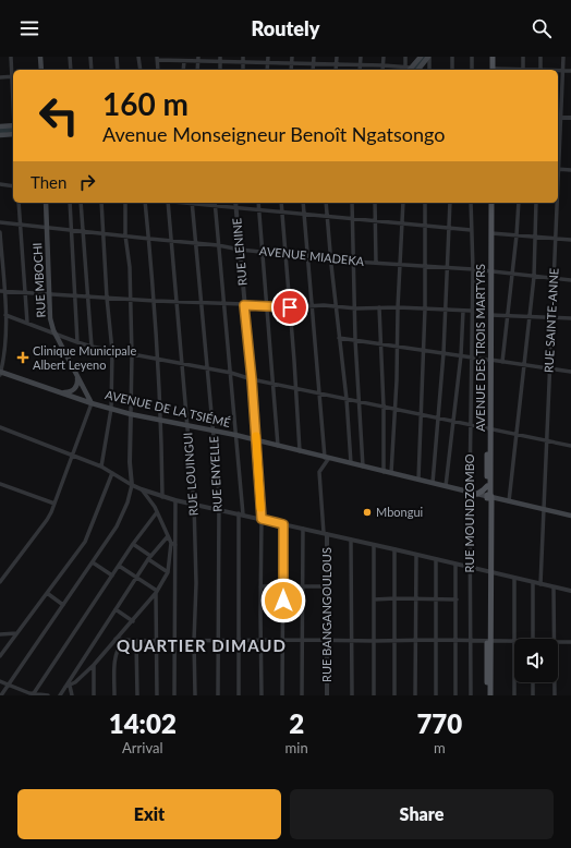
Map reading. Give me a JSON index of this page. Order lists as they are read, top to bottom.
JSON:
{
  "streets": {
    "main road": ["RUE MBOCHI", "AVENUE DES TROIS MARTYRS", "AVENUE DE LA TSIÉMÉ"],
    "street": [
      "RUE LENINE",
      "AVENUE MIADEKA",
      "RUE SAINTE-ANNE",
      "RUE LOUINGUI",
      "RUE ENYELLE",
      "RUE MOUNDZOMBO",
      "RUE BANGANGOULOUS"
    ]
  },
  "crossings": [
    ["RUE LENINE", "AVENUE MIADEKA"],
    ["RUE LENINE", "AVENUE DE LA TSIÉMÉ"],
    ["AVENUE MIADEKA", "RUE MBOCHI"],
    ["AVENUE MIADEKA", "RUE SAINTE-ANNE"],
    ["AVENUE MIADEKA", "AVENUE DES TROIS MARTYRS"],
    ["AVENUE MIADEKA", "RUE LOUINGUI"],
    ["AVENUE MIADEKA", "RUE ENYELLE"],
    ["AVENUE MIADEKA", "RUE MOUNDZOMBO"],
    ["RUE MBOCHI", "AVENUE DE LA TSIÉMÉ"],
    ["RUE SAINTE-ANNE", "AVENUE DE LA TSIÉMÉ"],
    ["AVENUE DES TROIS MARTYRS", "AVENUE DE LA TSIÉMÉ"],
    ["AVENUE DE LA TSIÉMÉ", "RUE LOUINGUI"],
    ["AVENUE DE LA TSIÉMÉ", "RUE ENYELLE"],
    ["AVENUE DE LA TSIÉMÉ", "RUE MOUNDZOMBO"]
  ],
  "districts": ["QUARTIER DIMAUD"],
  "places": {
    "health": ["Clinique Municipale Albert Leyeno"],
    "other": ["Mbongui"]
  },
  "page": {
    "header": "Routely",
    "turn": ["160 m", "Avenue Monseigneur Benoît Ngatsongo"],
    "then": "Then",
    "eta": [
      "14:02",
      "Arrival",
      "2",
      "min",
      "770",
      "m"
    ],
    "buttons": ["Exit", "Share"]
  }
}
